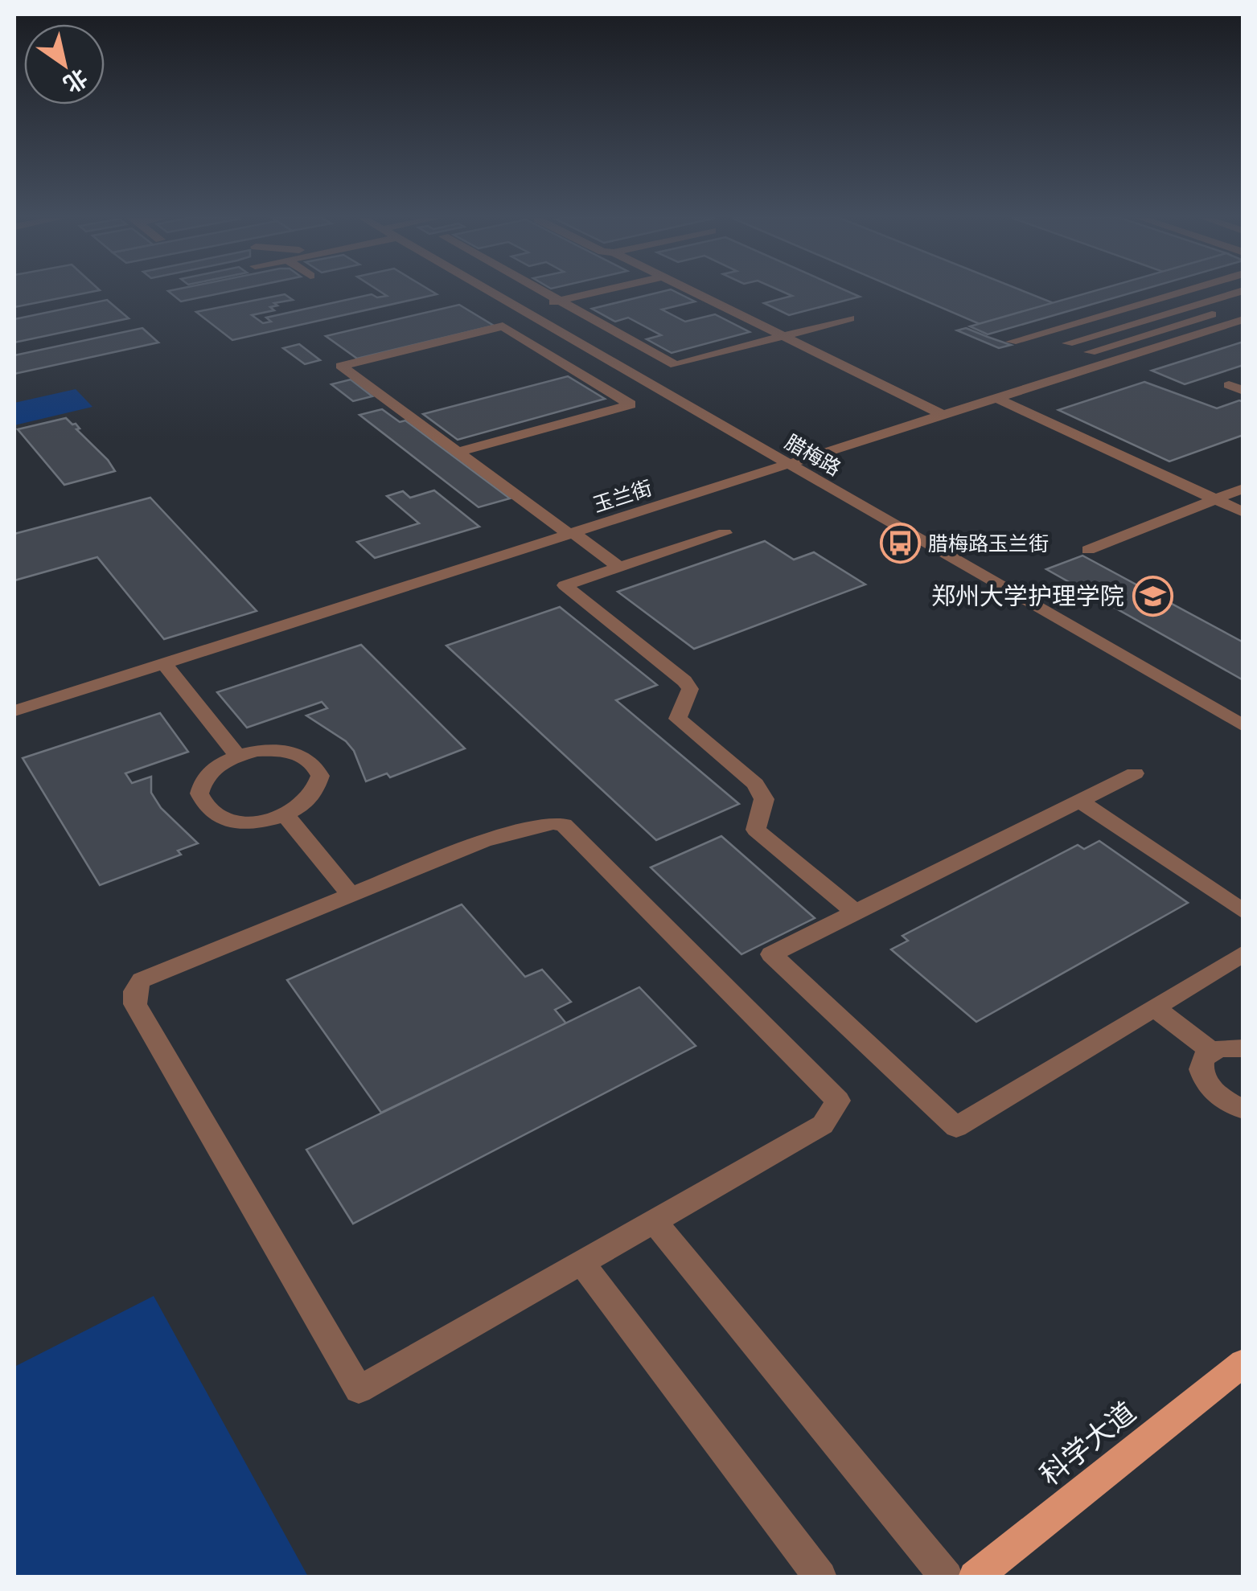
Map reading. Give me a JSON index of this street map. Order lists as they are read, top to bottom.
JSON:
{
  "streets": {
    "main road": ["科学大道"],
    "street": ["腊梅路", "玉兰街"]
  },
  "crossings": [
    ["腊梅路", "玉兰街"]
  ],
  "places": {
    "bus stop": ["腊梅路玉兰街"],
    "school or university": ["郑州大学护理学院"]
  },
  "north": "bottom right"
}
